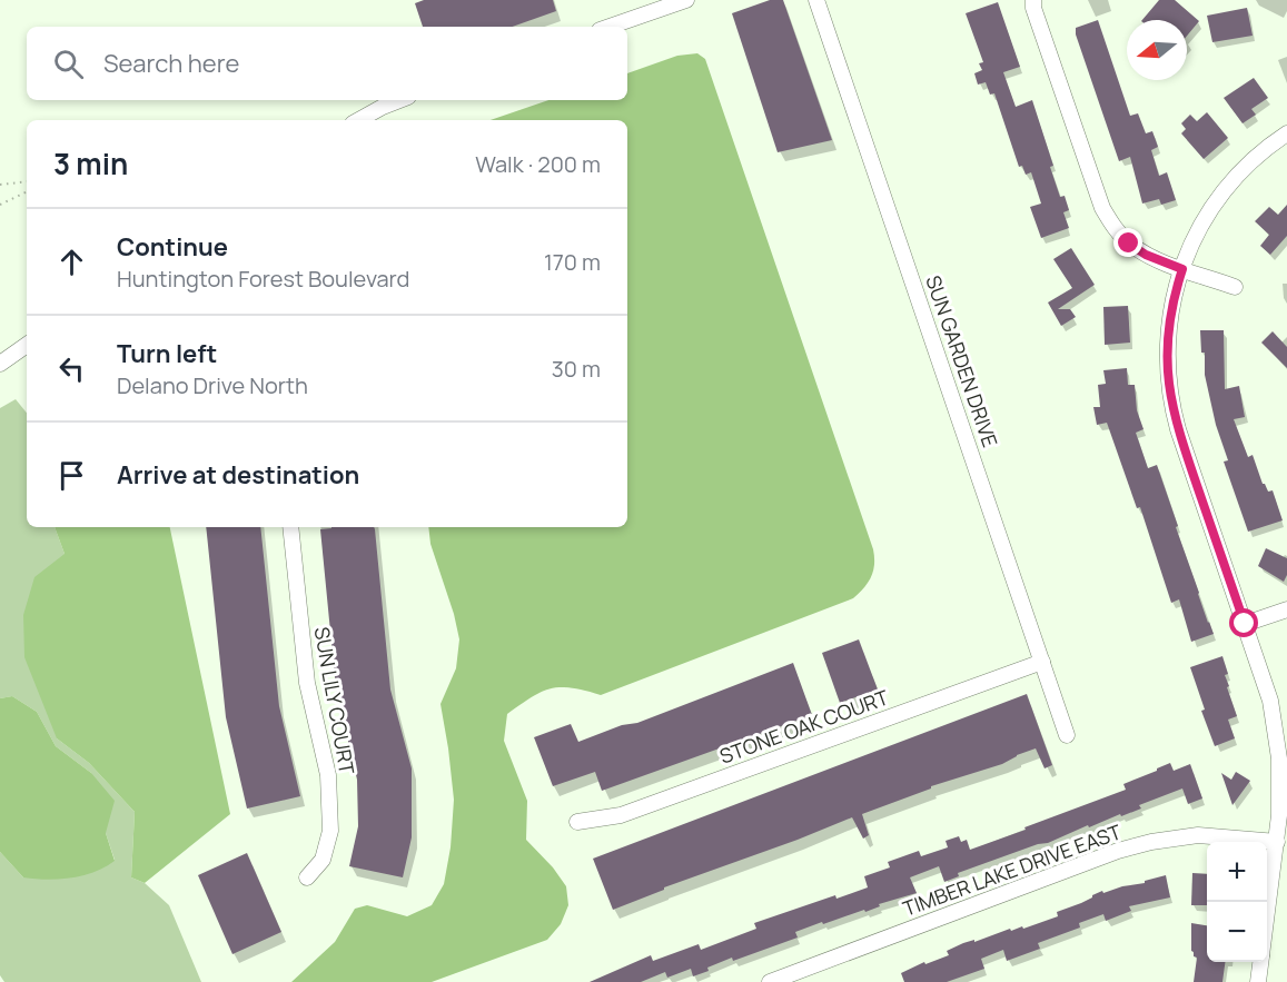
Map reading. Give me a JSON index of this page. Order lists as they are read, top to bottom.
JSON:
{
  "streets": {
    "street": [
      "SUN GARDEN DRIVE",
      "SUN LILY COURT",
      "STONE OAK COURT",
      "TIMBER LAKE DRIVE EAST"
    ]
  },
  "crossings": [
    ["SUN GARDEN DRIVE", "STONE OAK COURT"]
  ],
  "north": "left",
  "page": {
    "search": "Search here",
    "heading": ["3 min", "Walk · 200 m"],
    "list": [
      ["Continue", "Huntington Forest Boulevard", "170 m"],
      ["Turn left", "Delano Drive North", "30 m"],
      "Arrive at destination"
    ],
    "map_buttons": ["+", "−"]
  }
}
